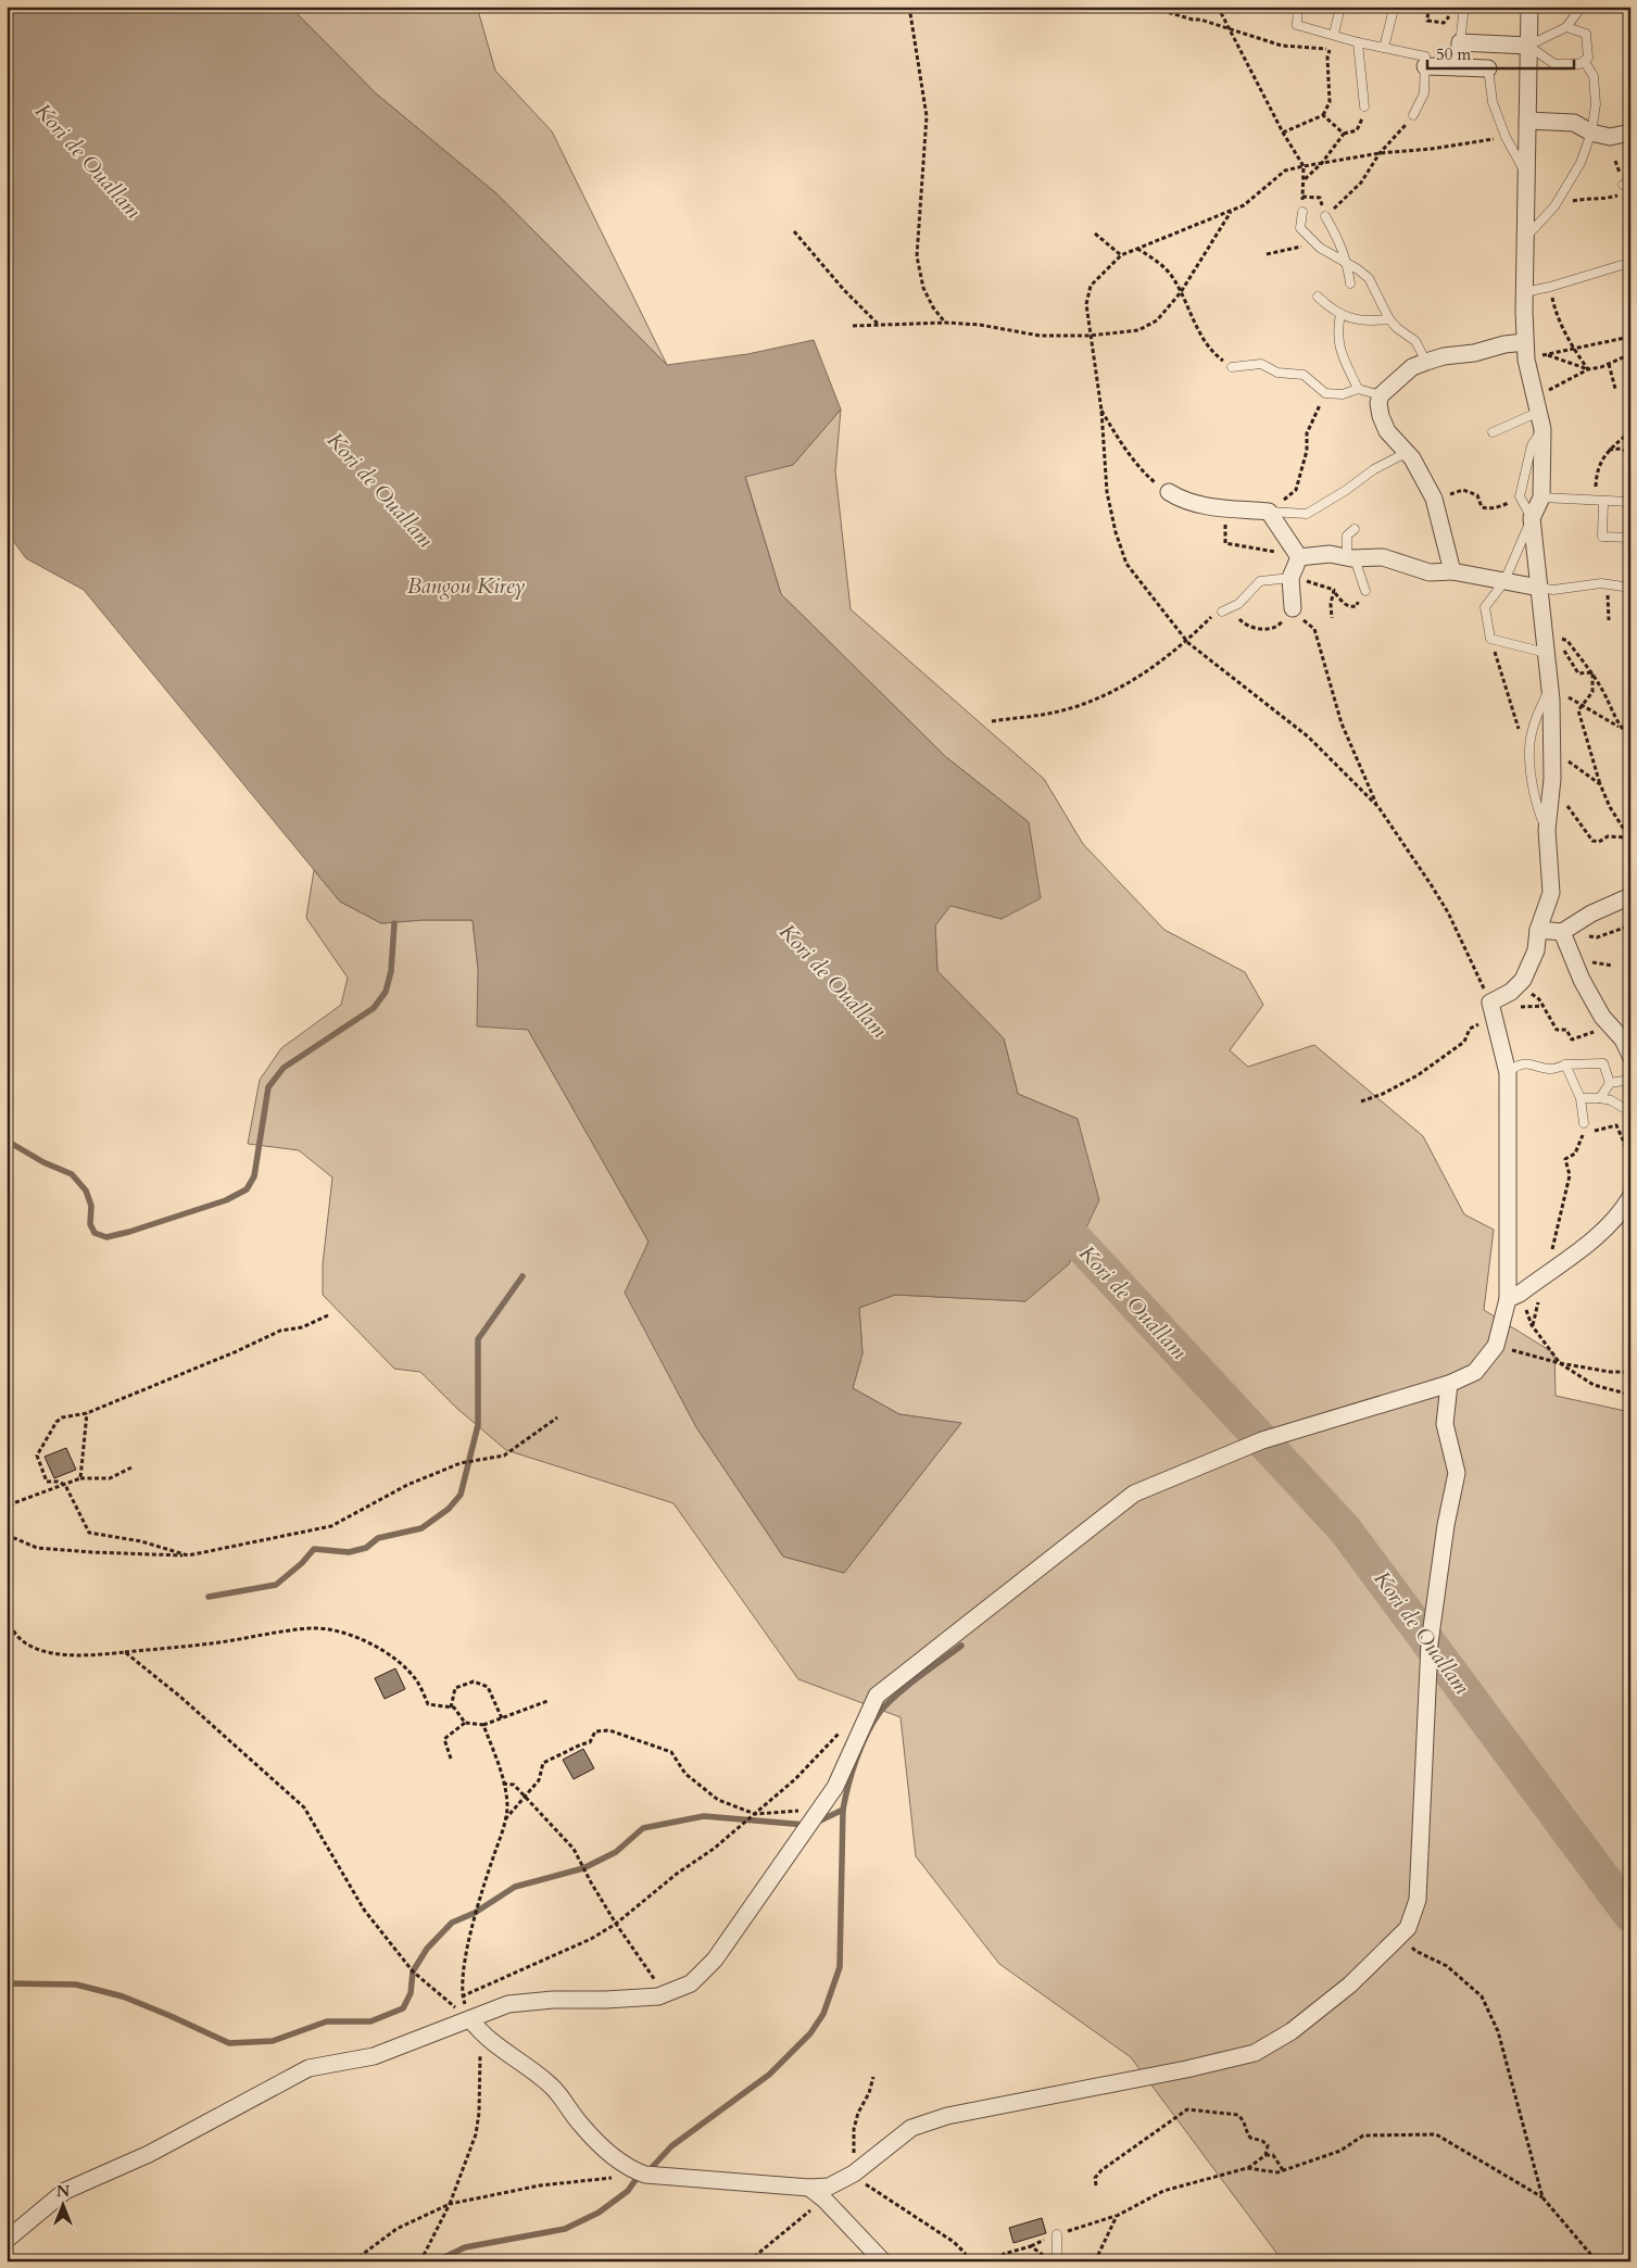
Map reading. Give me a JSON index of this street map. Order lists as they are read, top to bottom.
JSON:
{
  "water": ["Kori de Ouallam", "Bangou Kirey"],
  "scale_bar": "50 m",
  "north": "top"
}
